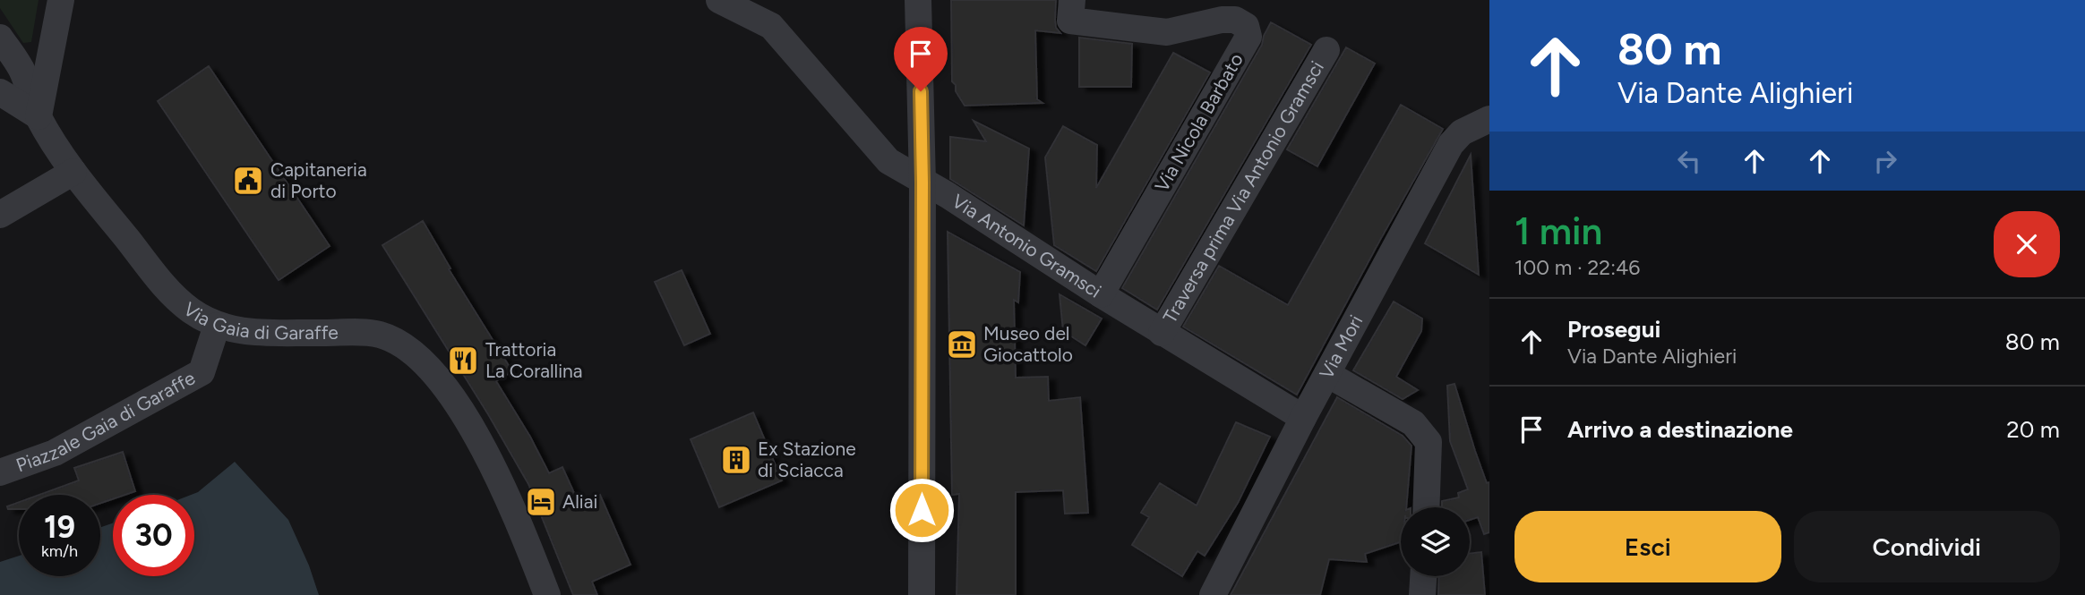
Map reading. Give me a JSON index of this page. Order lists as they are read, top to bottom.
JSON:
{
  "streets": {
    "street": [
      "Via Nicola Barbato",
      "Traversa prima Via Antonio Gramsci",
      "Via Antonio Gramsci",
      "Via Gaia di Garaffe",
      "Via Mori",
      "Piazzale Gaia di Garaffe"
    ]
  },
  "crossings": [
    ["Via Nicola Barbato", "Via Antonio Gramsci"],
    ["Traversa prima Via Antonio Gramsci", "Via Antonio Gramsci"],
    ["Via Antonio Gramsci", "Via Mori"],
    ["Via Gaia di Garaffe", "Piazzale Gaia di Garaffe"]
  ],
  "places": {
    "public building": ["Capitaneria di Porto"],
    "museum": ["Museo del Giocattolo"],
    "restaurant": ["Trattoria La Corallina"],
    "building": ["Ex Stazione di Sciacca"],
    "hotel": ["Aliai"]
  },
  "page": {
    "turn": ["80 m", "Via Dante Alighieri"],
    "heading": ["1 min", "100 m · 22:46"],
    "list": [
      {
        "name": "Prosegui",
        "note": "Via Dante Alighieri",
        "value": "80 m"
      },
      {
        "name": "Arrivo a destinazione",
        "value": "20 m"
      }
    ],
    "speed": "19 km/h",
    "limit": "30",
    "buttons": ["Esci", "Condividi"]
  }
}
